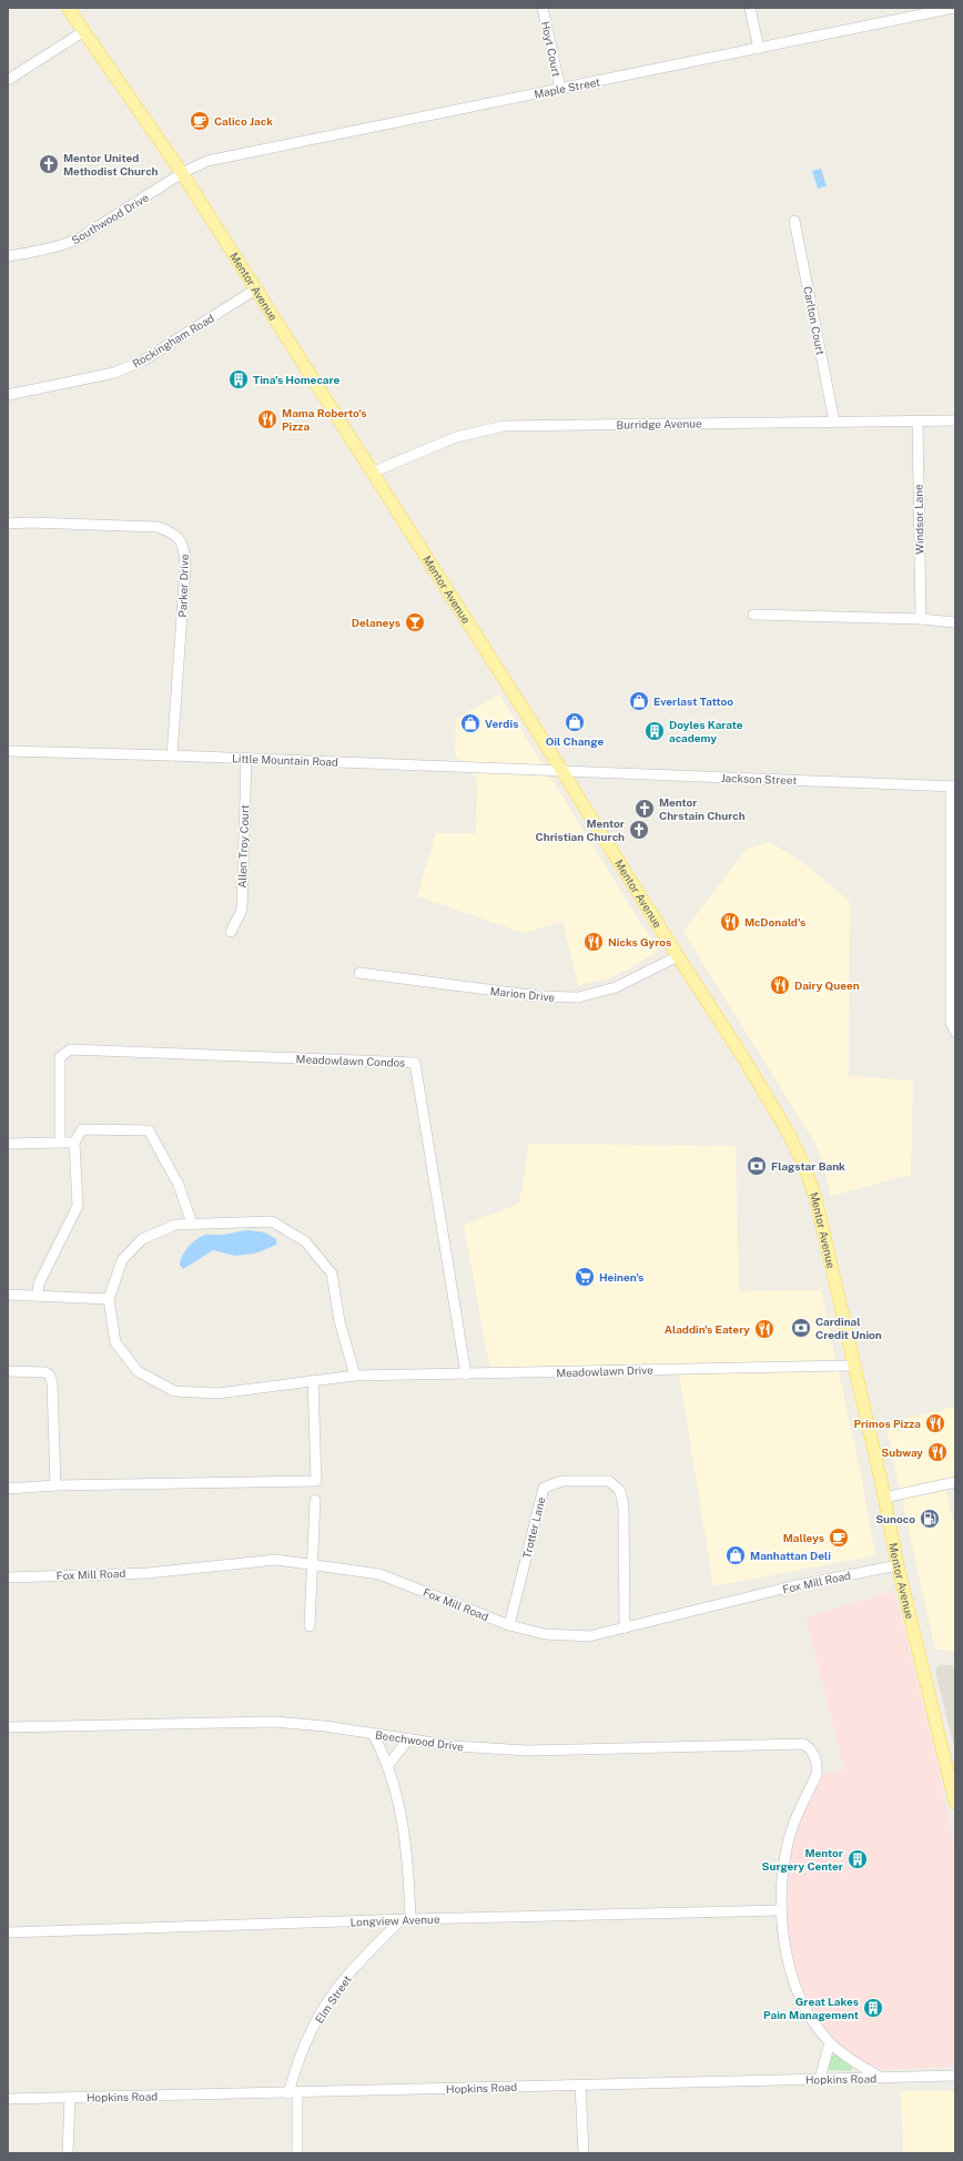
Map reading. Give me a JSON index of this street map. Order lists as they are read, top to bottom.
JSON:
{
  "streets": {
    "main road": ["Mentor Avenue"],
    "street": [
      "Hoyt Court",
      "Maple Street",
      "Southwood Drive",
      "Carlton Court",
      "Rockingham Road",
      "Burridge Avenue",
      "Windsor Lane",
      "Parker Drive",
      "Little Mountain Road",
      "Jackson Street",
      "Allen Troy Court",
      "Marion Drive",
      "Meadowlawn Condos",
      "Meadowlawn Drive",
      "Trotter Lane",
      "Fox Mill Road",
      "Beechwood Drive",
      "Longview Avenue",
      "Elm Street",
      "Hopkins Road"
    ]
  },
  "crossings": [
    ["Hoyt Court", "Maple Street"],
    ["Maple Street", "Southwood Drive"],
    ["Maple Street", "Mentor Avenue"],
    ["Southwood Drive", "Mentor Avenue"],
    ["Mentor Avenue", "Rockingham Road"],
    ["Mentor Avenue", "Burridge Avenue"],
    ["Mentor Avenue", "Little Mountain Road"],
    ["Mentor Avenue", "Jackson Street"],
    ["Mentor Avenue", "Marion Drive"],
    ["Mentor Avenue", "Meadowlawn Drive"],
    ["Mentor Avenue", "Fox Mill Road"],
    ["Carlton Court", "Burridge Avenue"],
    ["Burridge Avenue", "Windsor Lane"],
    ["Parker Drive", "Little Mountain Road"],
    ["Little Mountain Road", "Jackson Street"],
    ["Little Mountain Road", "Allen Troy Court"],
    ["Meadowlawn Condos", "Meadowlawn Drive"],
    ["Trotter Lane", "Fox Mill Road"],
    ["Beechwood Drive", "Longview Avenue"],
    ["Longview Avenue", "Elm Street"],
    ["Elm Street", "Hopkins Road"]
  ],
  "places": {
    "cafe": ["Calico Jack", "Malleys"],
    "church": ["Mentor United Methodist Church", "Mentor Chrstain Church", "Mentor Christian Church"],
    "building": [
      "Tina's Homecare",
      "Doyles Karate academy",
      "Mentor Surgery Center",
      "Great Lakes Pain Management"
    ],
    "restaurant": [
      "Mama Roberto's Pizza",
      "McDonald's",
      "Nicks Gyros",
      "Dairy Queen",
      "Aladdin's Eatery",
      "Primos Pizza",
      "Subway"
    ],
    "bar": ["Delaneys"],
    "shop": [
      "Everlast Tattoo",
      "Oil Change",
      "Verdis",
      "Manhattan Deli"
    ],
    "bank": ["Flagstar Bank", "Cardinal Credit Union"],
    "supermarket": ["Heinen's"],
    "fuel station": ["Sunoco"]
  }
}
